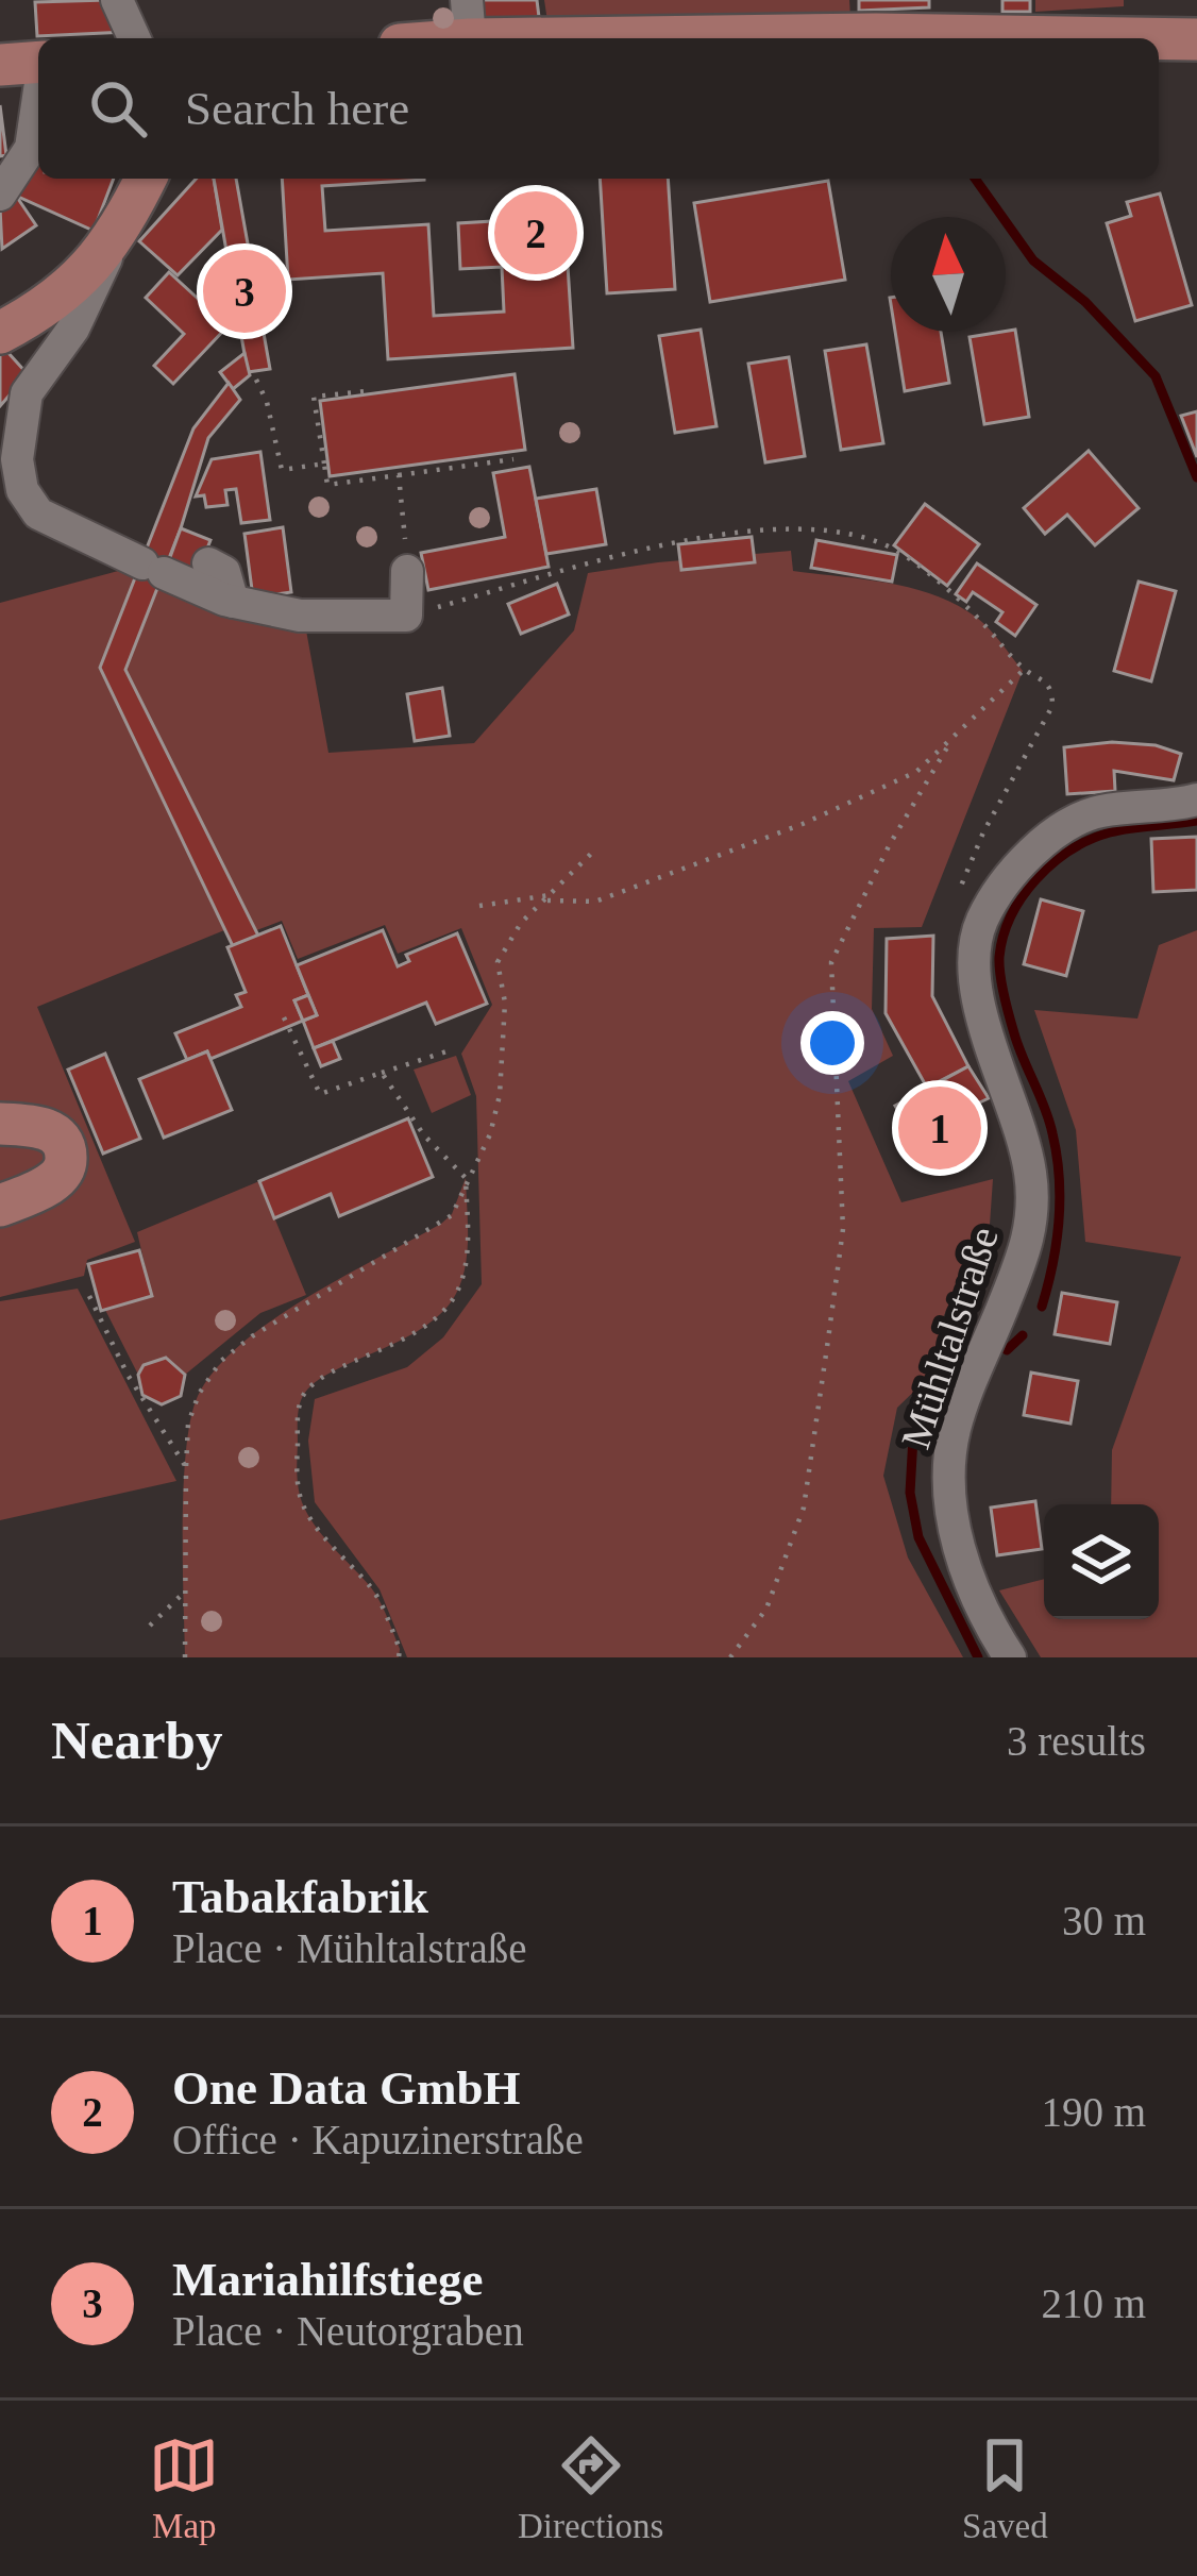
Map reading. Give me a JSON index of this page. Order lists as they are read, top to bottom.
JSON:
{
  "streets": {
    "street": ["Mühltalstraße"]
  },
  "north": "top",
  "page": {
    "search": "Search here",
    "pins": ["2", "3", "1"],
    "heading": ["Nearby", "3 results"],
    "list": [
      {
        "mark": "1",
        "name": "Tabakfabrik",
        "note": "Place · Mühltalstraße",
        "value": "30 m"
      },
      {
        "mark": "2",
        "name": "One Data GmbH",
        "note": "Office · Kapuzinerstraße",
        "value": "190 m"
      },
      {
        "mark": "3",
        "name": "Mariahilfstiege",
        "note": "Place · Neutorgraben",
        "value": "210 m"
      }
    ],
    "nav": ["Map", "Directions", "Saved"]
  }
}
